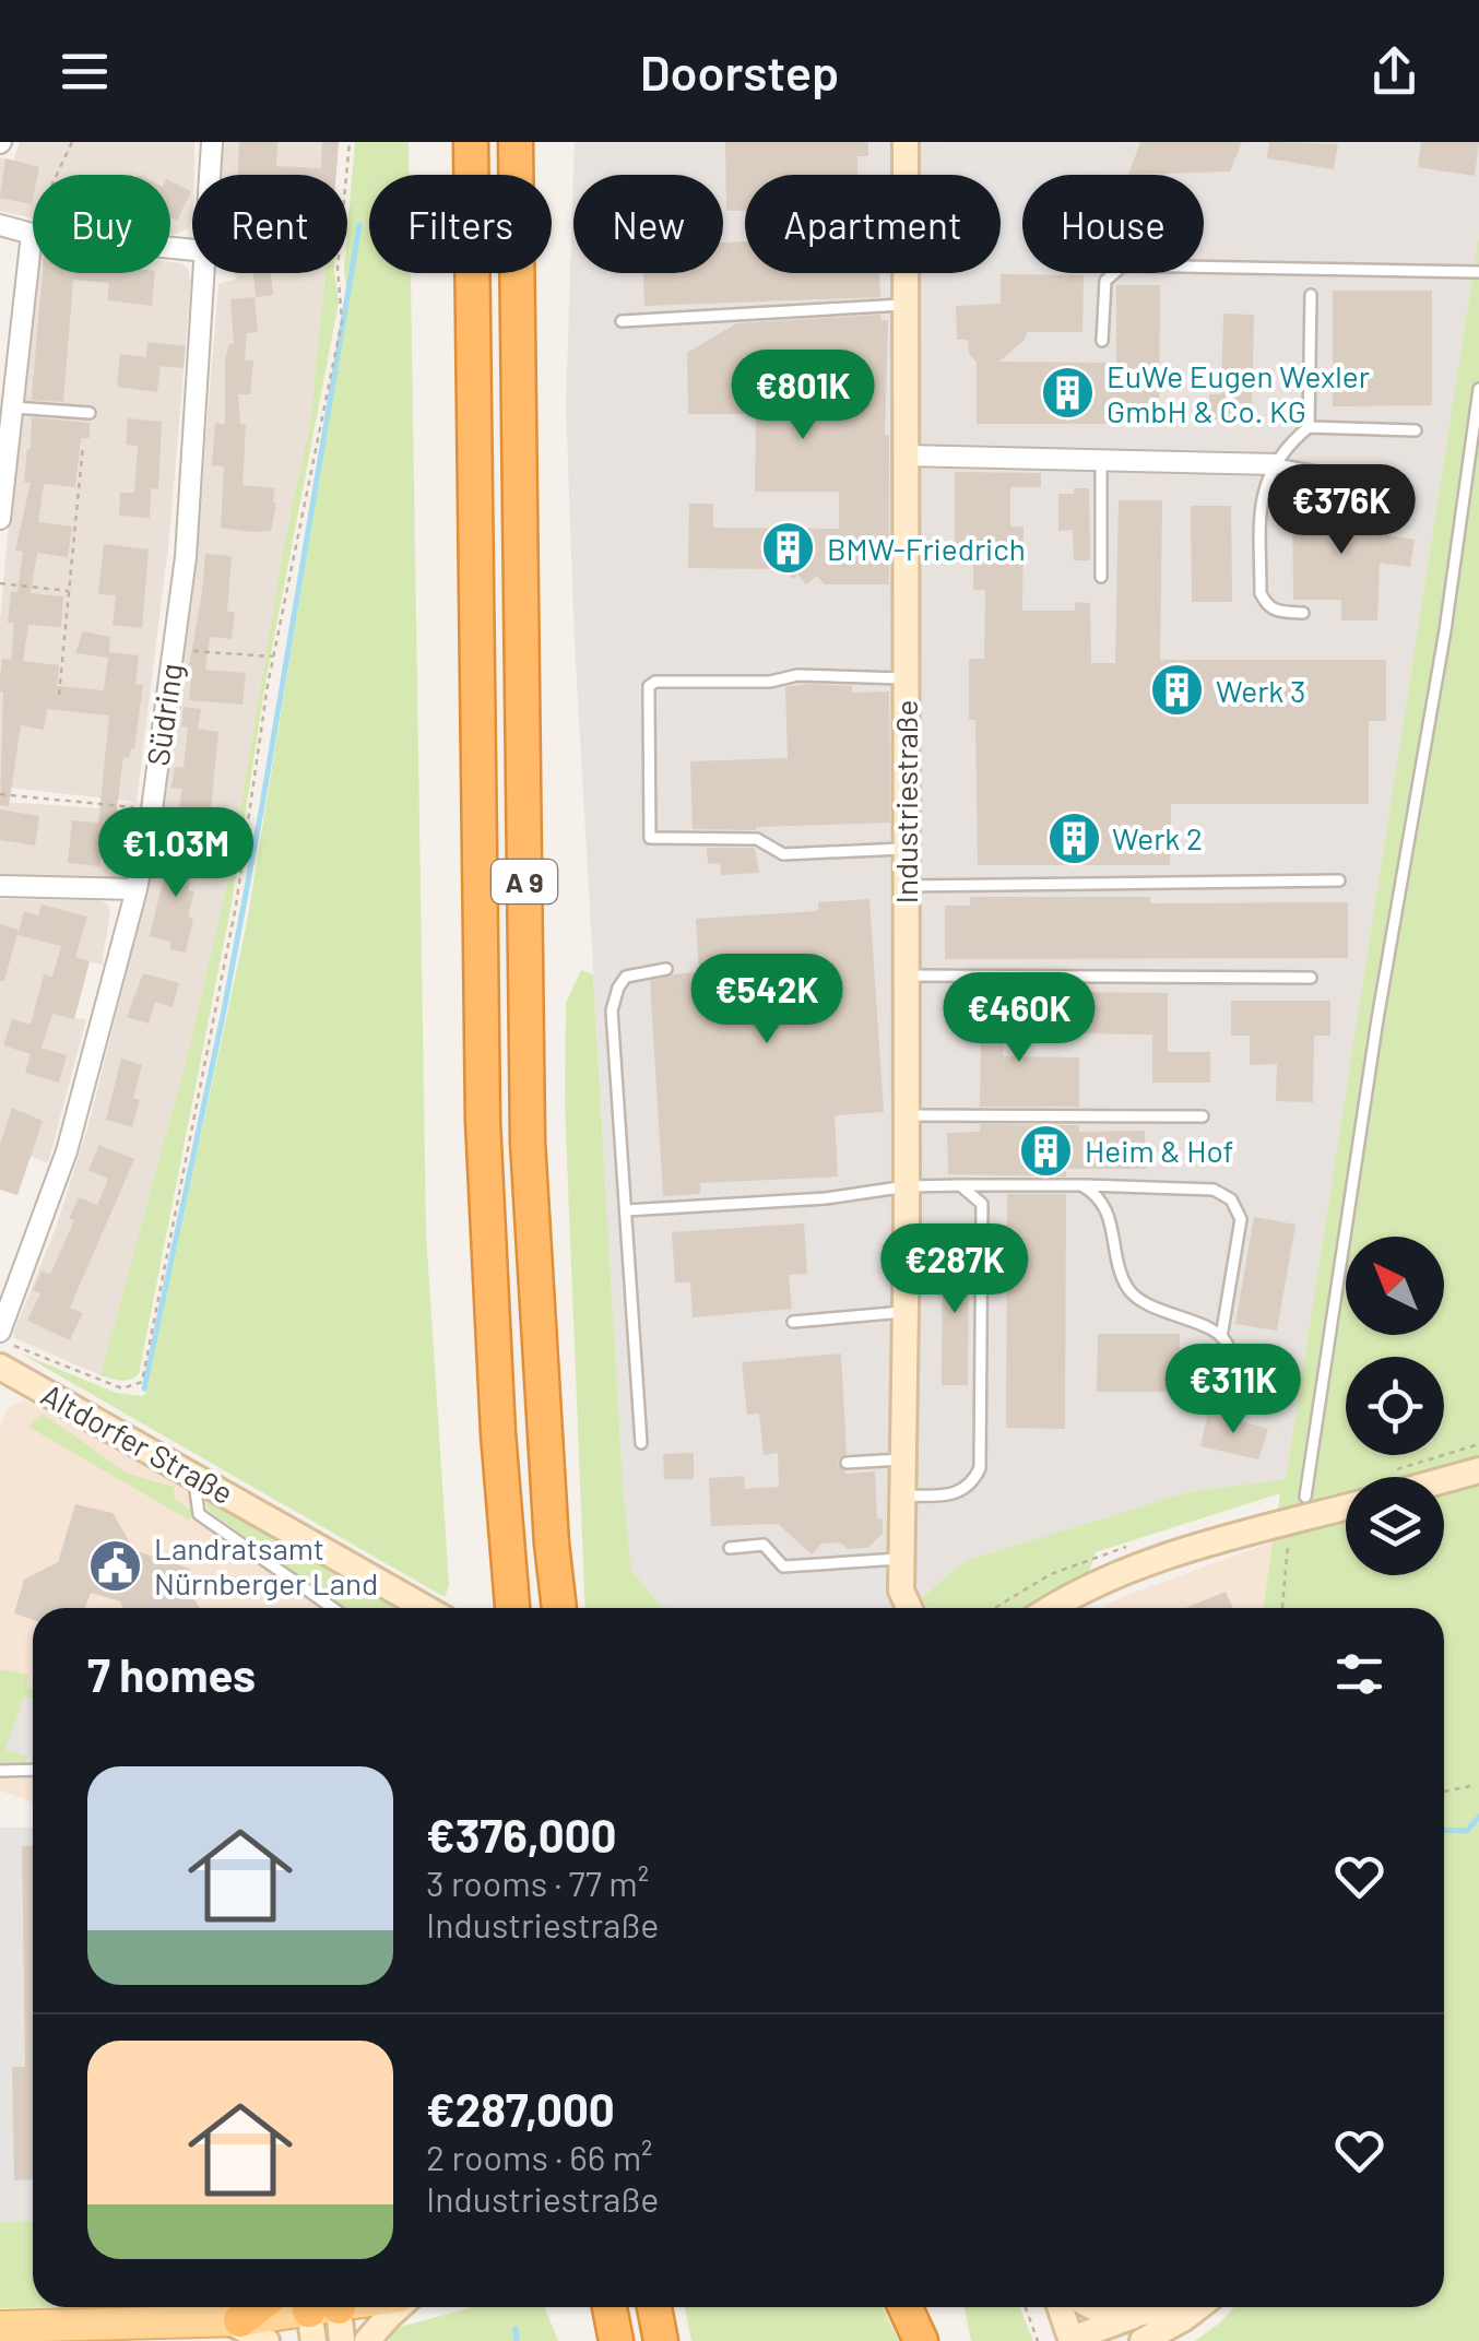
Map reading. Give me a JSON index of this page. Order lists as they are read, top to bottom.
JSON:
{
  "streets": {
    "highway": ["A 9"],
    "street": ["Südring", "Industriestraße", "Altdorfer Straße"]
  },
  "crossings": [
    ["Südring", "Altdorfer Straße"]
  ],
  "places": {
    "building": [
      "EuWe Eugen Wexler GmbH & Co. KG",
      "BMW-Friedrich",
      "Werk 3",
      "Werk 2",
      "Heim & Hof"
    ],
    "public building": ["Landratsamt Nürnberger Land"]
  },
  "north": "top left",
  "page": {
    "header": "Doorstep",
    "chip": [
      "Buy",
      "Rent",
      "Filters",
      "New",
      "Apartment",
      "House"
    ],
    "price": [
      "€801K",
      "€376K",
      "€1.03M",
      "€542K",
      "€460K",
      "€287K",
      "€311K"
    ],
    "heading": "7 homes",
    "list": [
      {
        "name": "€376,000",
        "note": "3 rooms · 77 m² · Industriestraße"
      },
      {
        "name": "€287,000",
        "note": "2 rooms · 66 m² · Industriestraße"
      }
    ]
  }
}
